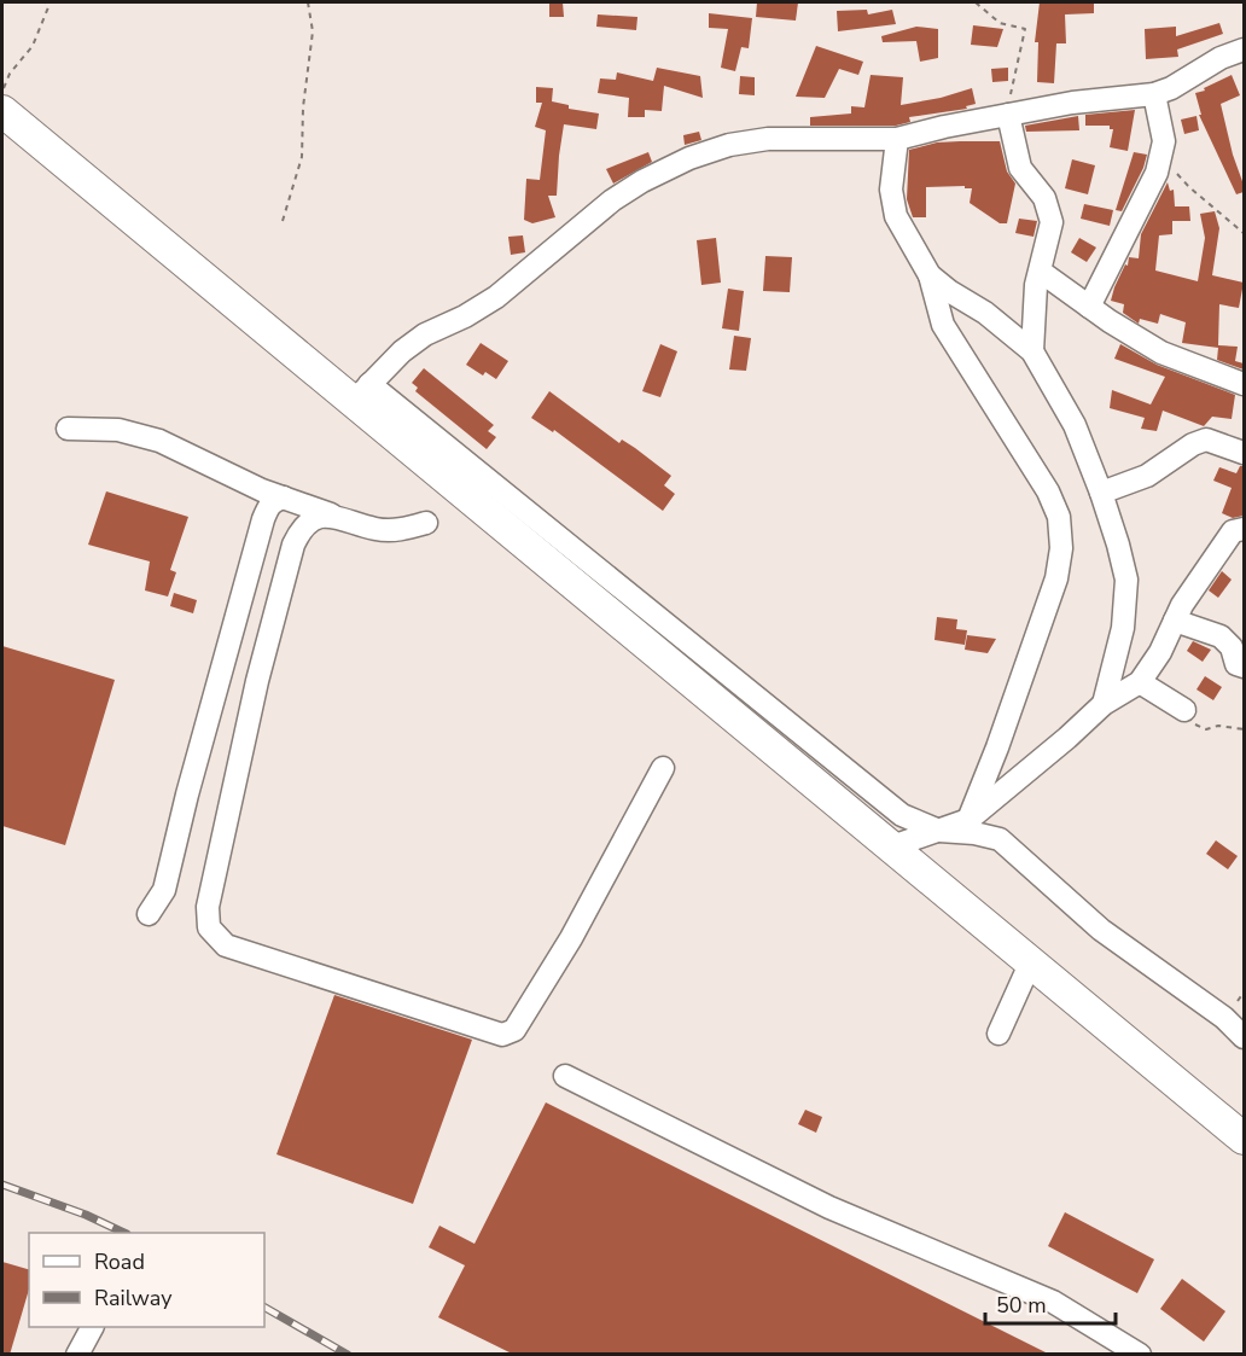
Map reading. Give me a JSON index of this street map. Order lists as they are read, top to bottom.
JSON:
{
  "legend": ["Road", "Railway"],
  "scale_bar": "50 m"
}
